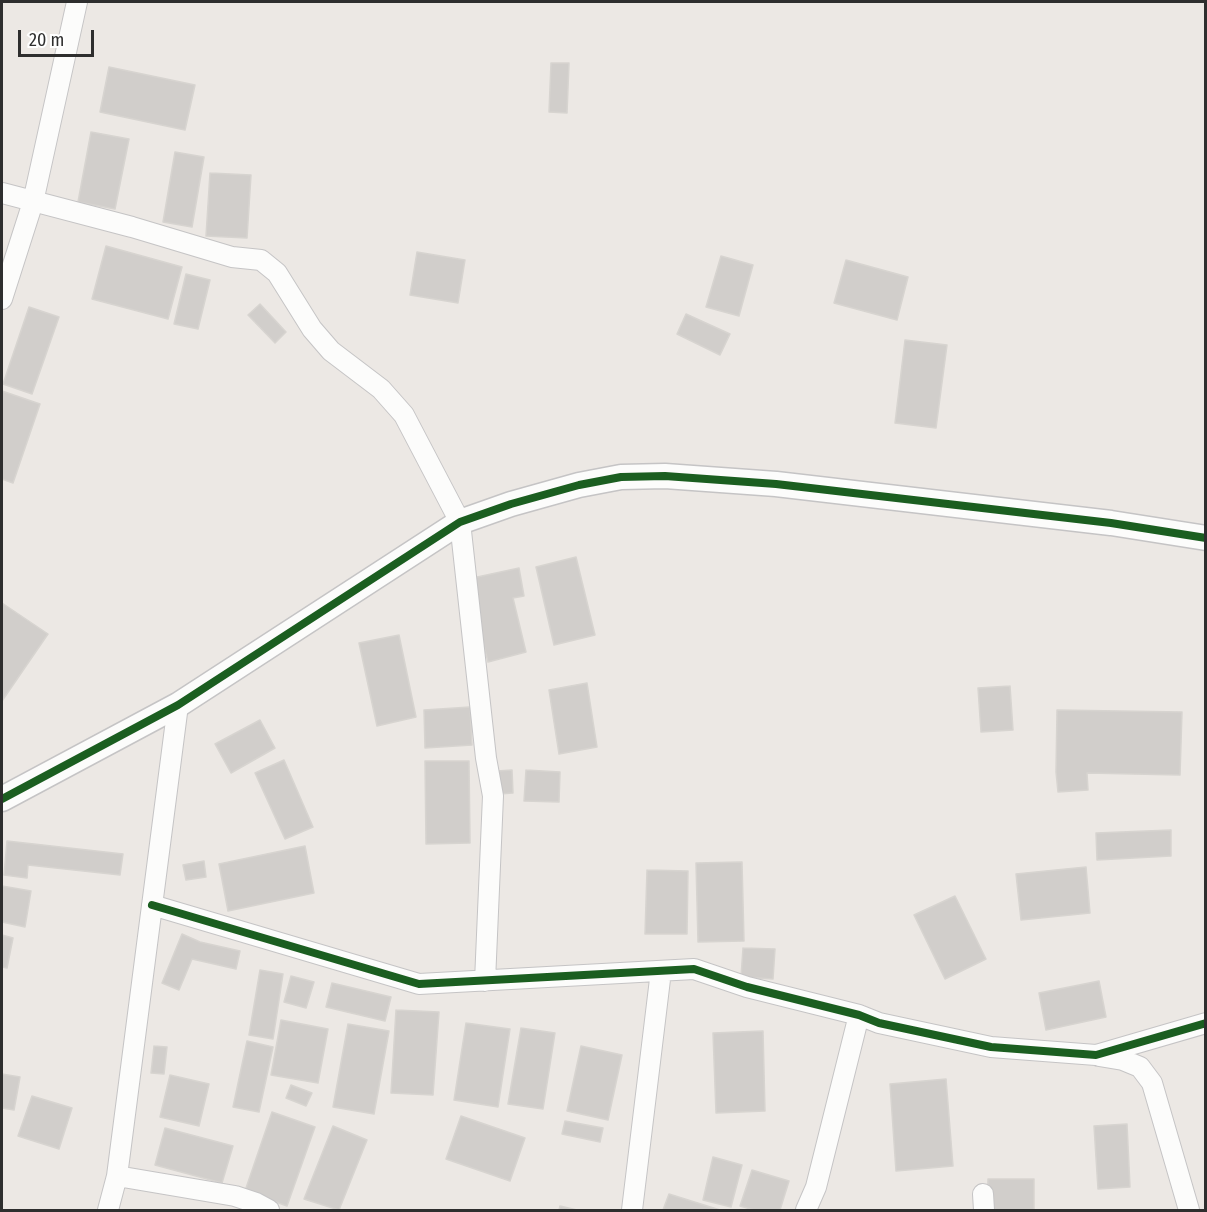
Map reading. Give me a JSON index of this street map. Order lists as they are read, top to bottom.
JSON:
{
  "scale_bar": "20 m"
}
